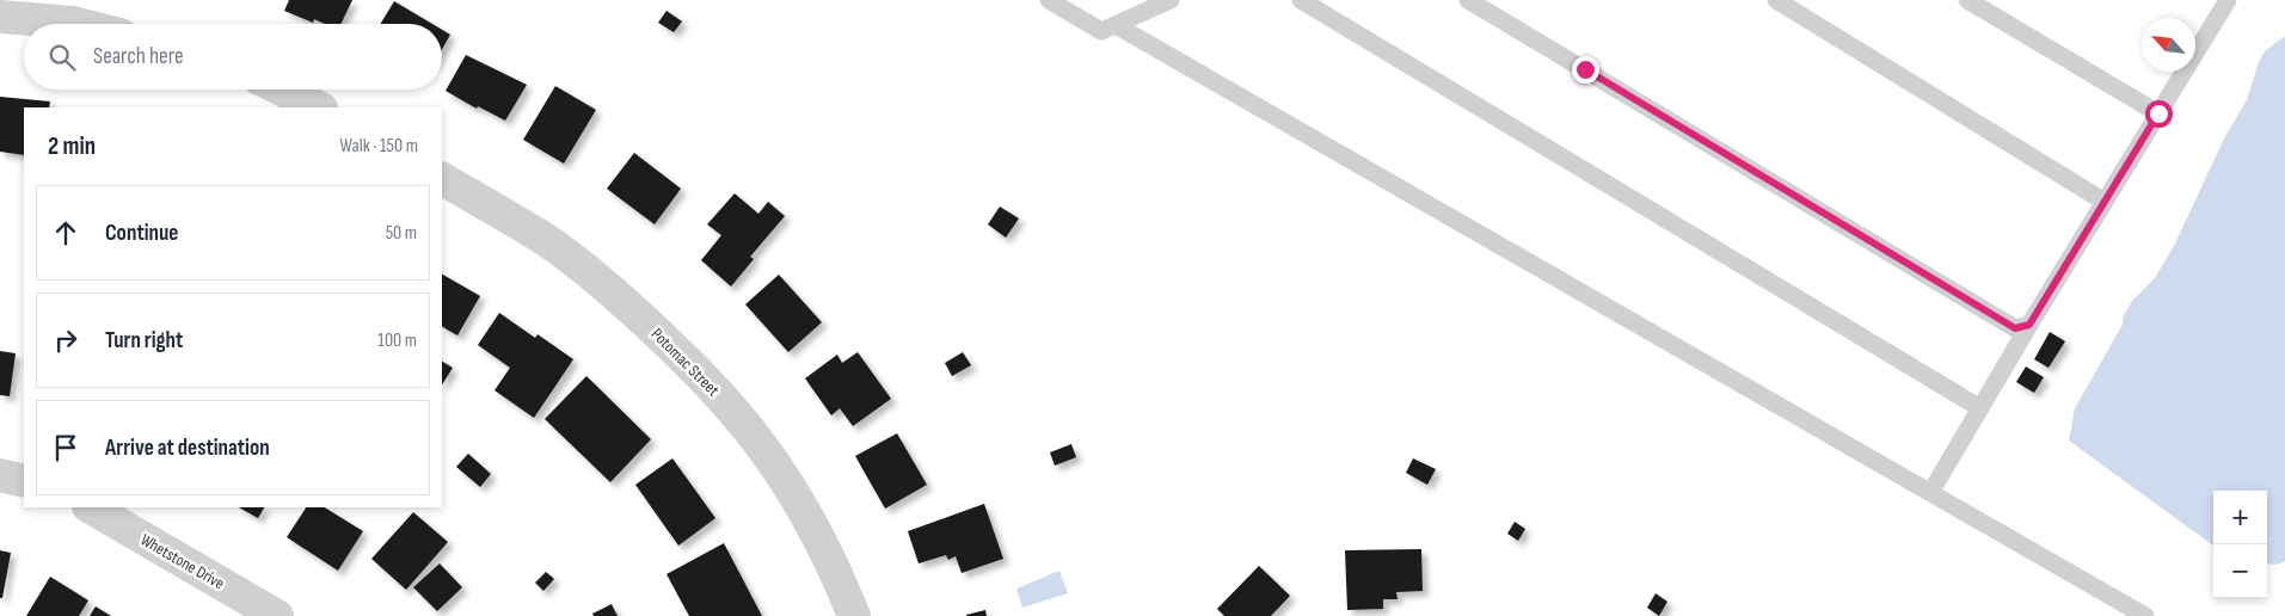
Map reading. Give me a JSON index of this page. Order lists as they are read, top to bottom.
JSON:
{
  "streets": {
    "street": ["Potomac Street", "Whetstone Drive"]
  },
  "north": "top left",
  "page": {
    "search": "Search here",
    "heading": ["2 min", "Walk · 150 m"],
    "list": [
      ["Continue", "50 m"],
      ["Turn right", "100 m"],
      "Arrive at destination"
    ],
    "map_buttons": ["+", "−"]
  }
}
